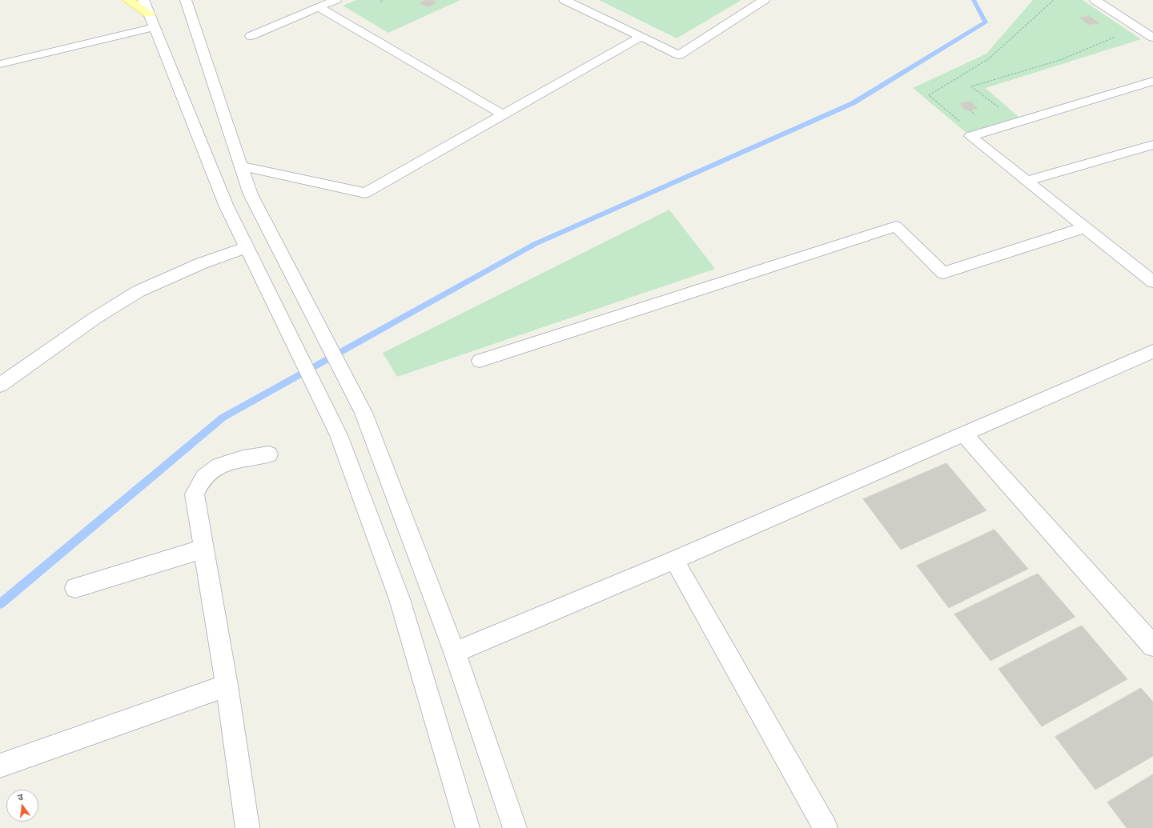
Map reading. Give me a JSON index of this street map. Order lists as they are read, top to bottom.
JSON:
{
  "north": "top"
}
